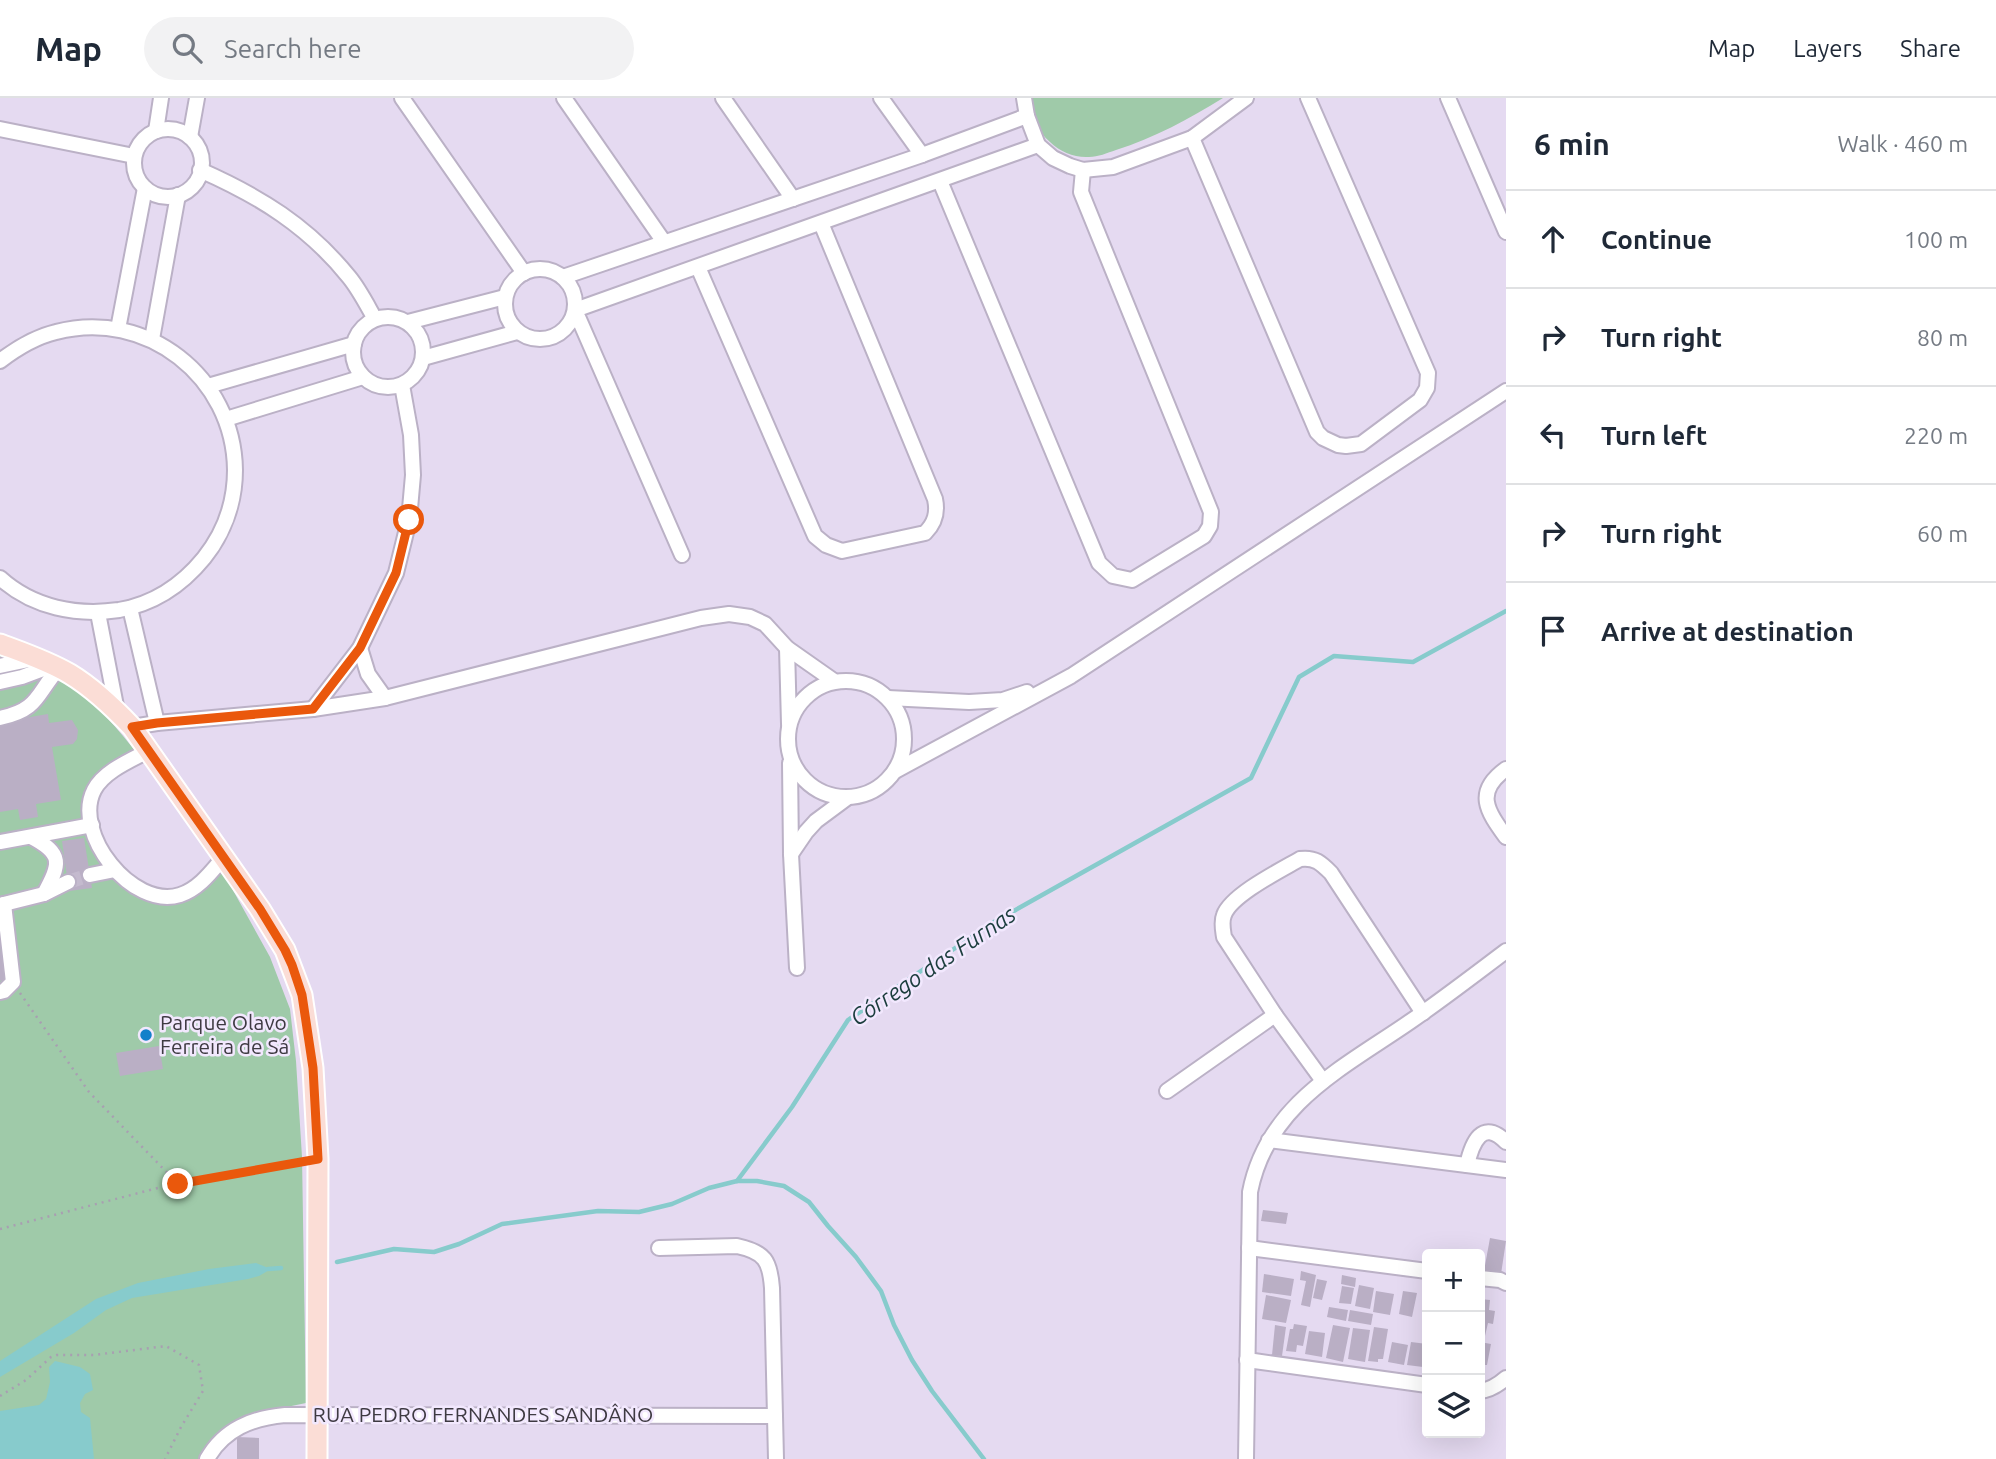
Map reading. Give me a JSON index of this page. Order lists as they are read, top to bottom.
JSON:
{
  "streets": {
    "street": ["RUA PEDRO FERNANDES SANDÂNO"]
  },
  "water": ["Córrego das Furnas"],
  "places": ["Parque Olavo Ferreira de Sá"],
  "page": {
    "header": "Map",
    "search": "Search here",
    "nav": ["Map", "Layers", "Share"],
    "heading": ["6 min", "Walk · 460 m"],
    "list": [
      ["Continue", "100 m"],
      ["Turn right", "80 m"],
      ["Turn left", "220 m"],
      ["Turn right", "60 m"],
      "Arrive at destination"
    ],
    "map_buttons": ["+", "−"]
  }
}
